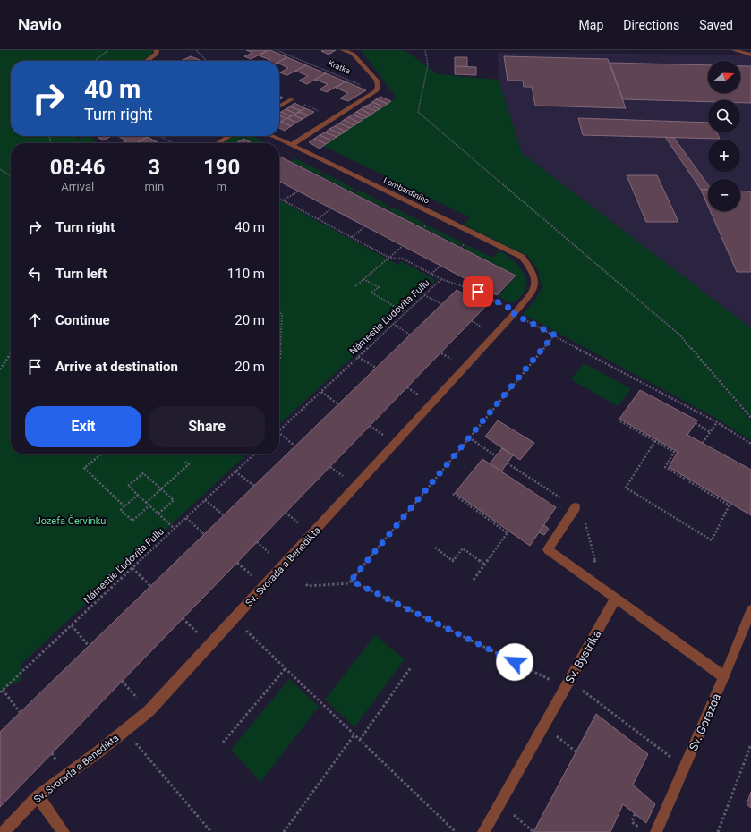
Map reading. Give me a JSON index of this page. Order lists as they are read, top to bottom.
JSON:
{
  "streets": {
    "street": [
      "Krátka",
      "Lombardiniho",
      "Sv. Svorada a Benedikta",
      "Sv. Bystríka",
      "Sv. Gorazda"
    ],
    "path": ["Námestie Ľudovíta Fullu"]
  },
  "crossings": [
    ["Lombardiniho", "Sv. Svorada a Benedikta"]
  ],
  "parks": ["Jozefa Červinku"],
  "north": "right",
  "page": {
    "header": "Navio",
    "nav": ["Map", "Directions", "Saved"],
    "map_buttons": ["+", "−"],
    "turn": ["40 m", "Turn right"],
    "eta": [
      "08:46",
      "Arrival",
      "3",
      "min",
      "190",
      "m"
    ],
    "list": [
      {
        "name": "Turn right",
        "value": "40 m"
      },
      {
        "name": "Turn left",
        "value": "110 m"
      },
      {
        "name": "Continue",
        "value": "20 m"
      },
      {
        "name": "Arrive at destination",
        "value": "20 m"
      }
    ],
    "buttons": ["Exit", "Share"]
  }
}
